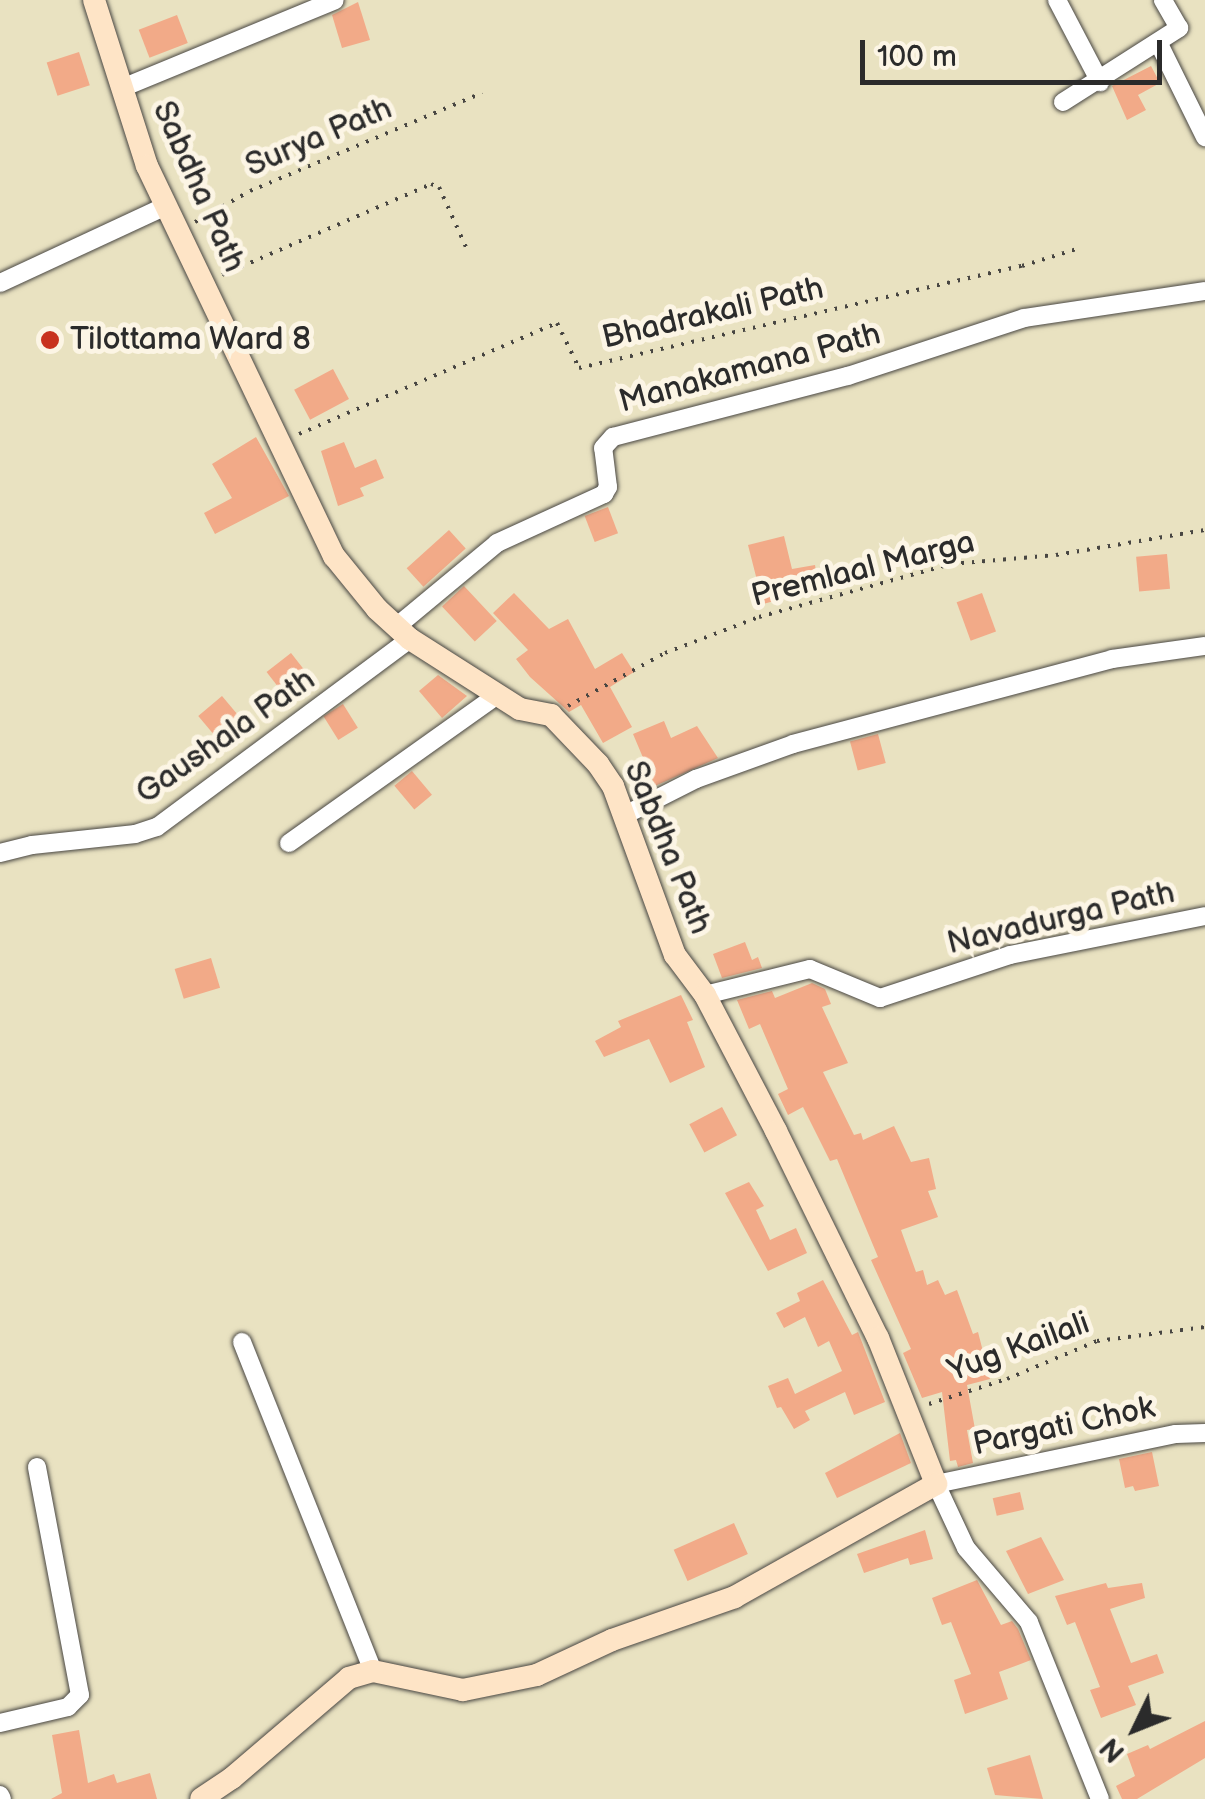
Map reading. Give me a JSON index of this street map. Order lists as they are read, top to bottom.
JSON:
{
  "streets": {
    "street": [
      "Sabdha Path",
      "Manakamana Path",
      "Gaushala Path",
      "Navadurga Path",
      "Pargati Chok"
    ],
    "path": [
      "Surya Path",
      "Bhadrakali Path",
      "Premlaal Marga",
      "Yug Kailali"
    ]
  },
  "crossings": [
    ["Surya Path", "Sabdha Path"],
    ["Sabdha Path", "Bhadrakali Path"],
    ["Sabdha Path", "Manakamana Path"],
    ["Sabdha Path", "Premlaal Marga"],
    ["Sabdha Path", "Gaushala Path"],
    ["Sabdha Path", "Navadurga Path"],
    ["Sabdha Path", "Yug Kailali"],
    ["Sabdha Path", "Pargati Chok"],
    ["Manakamana Path", "Gaushala Path"]
  ],
  "places": ["Tilottama Ward 8"],
  "scale_bar": "100 m",
  "north": "bottom left"
}
